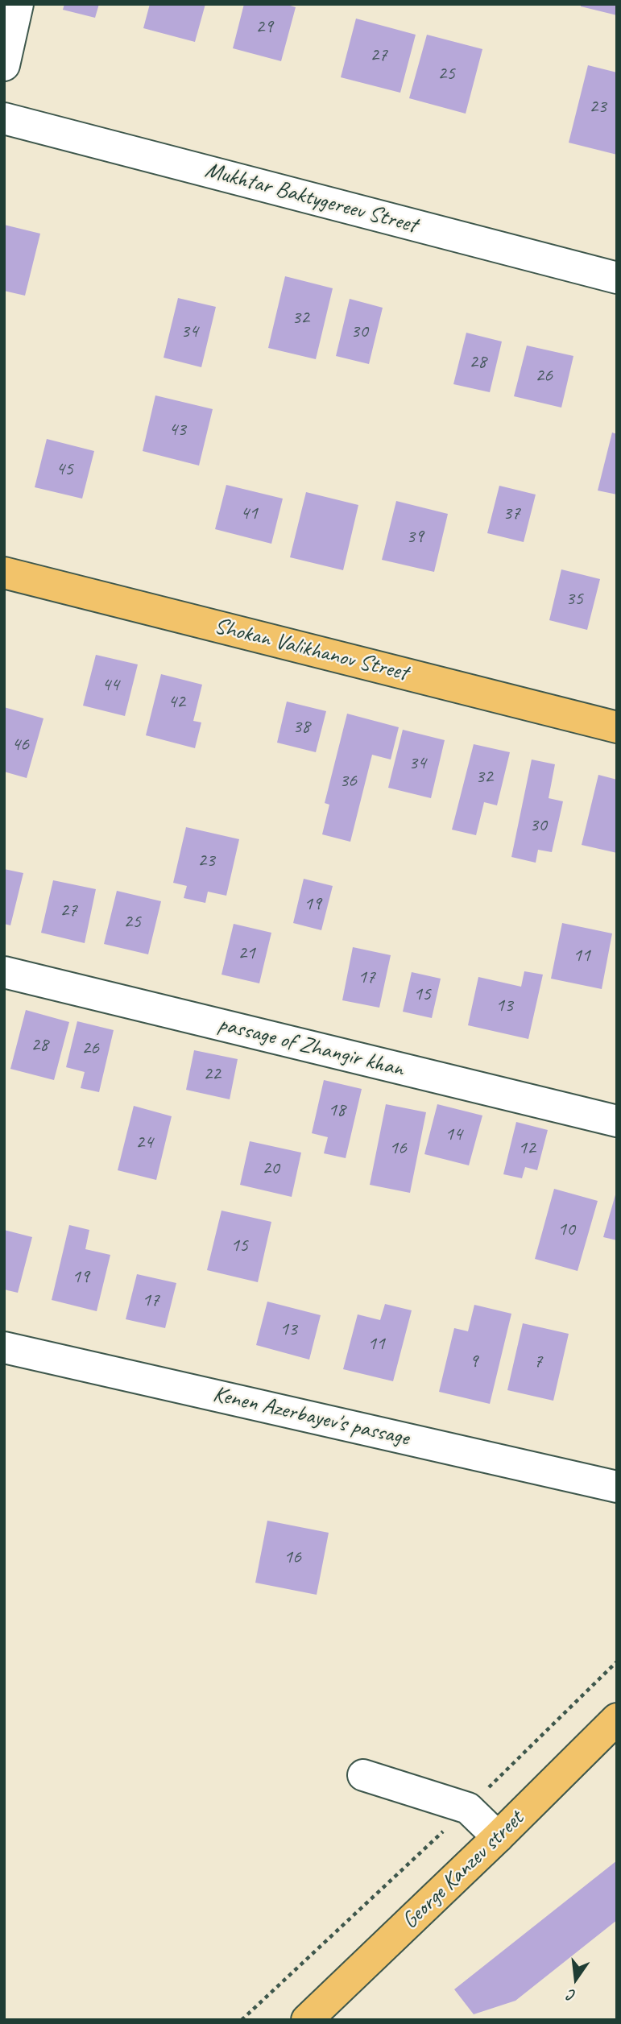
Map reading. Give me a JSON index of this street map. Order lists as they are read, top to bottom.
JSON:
{
  "streets": {
    "main road": ["Shokan Valikhanov Street", "George Kanzev street"],
    "street": ["Mukhtar Baktygereev Street", "passage of Zhangir khan", "Kenen Azerbayev's passage"]
  },
  "house_numbers": [
    "29",
    "27",
    "25",
    "23",
    "32",
    "34",
    "30",
    "28",
    "26",
    "43",
    "45",
    "41",
    "37",
    "39",
    "35",
    "44",
    "42",
    "38",
    "46",
    "34",
    "32",
    "36",
    "30",
    "23",
    "19",
    "27",
    "25",
    "21",
    "11",
    "17",
    "15",
    "13",
    "28",
    "26",
    "22",
    "18",
    "14",
    "24",
    "16",
    "12",
    "20",
    "10",
    "15",
    "19",
    "17",
    "13",
    "11",
    "9",
    "7",
    "16"
  ],
  "north": "bottom"
}
